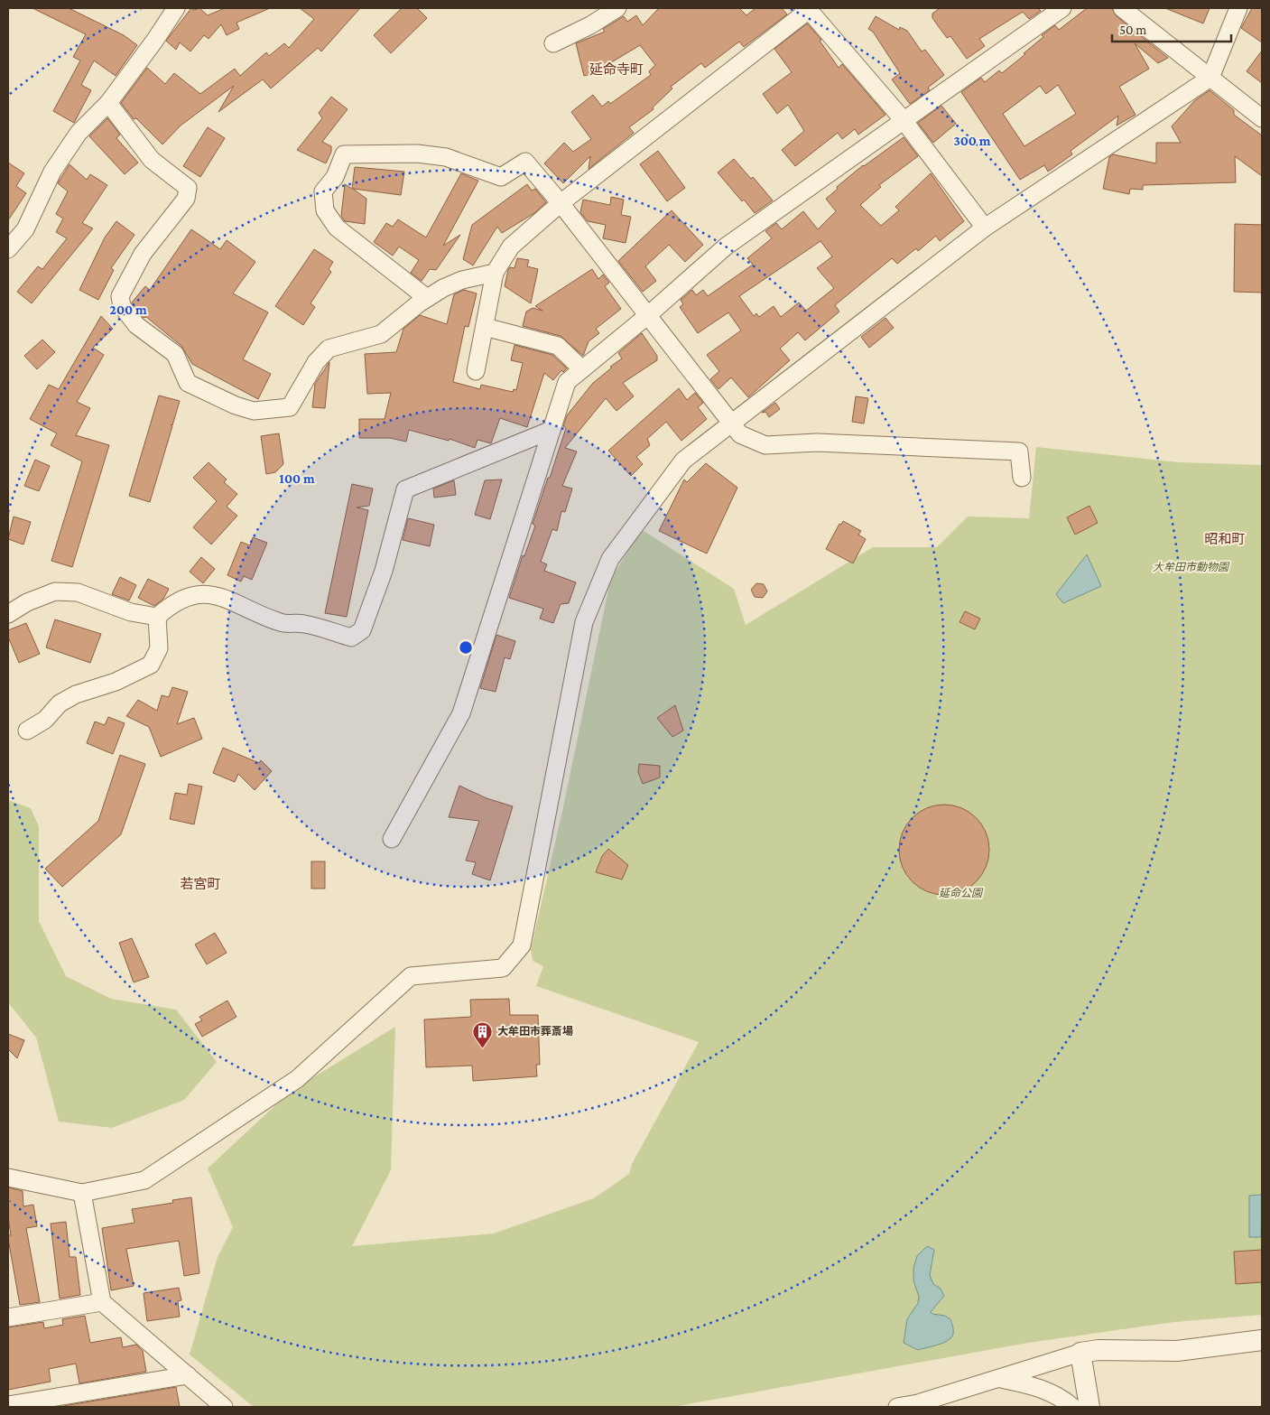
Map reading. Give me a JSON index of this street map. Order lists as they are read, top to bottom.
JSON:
{
  "districts": ["延命寺町", "昭和町", "若宮町"],
  "parks": ["大牟田市動物園", "延命公園"],
  "places": {
    "building": ["大牟田市葬斎場"]
  },
  "scale_bar": "50 m",
  "rings": ["300 m", "200 m", "100 m"]
}
